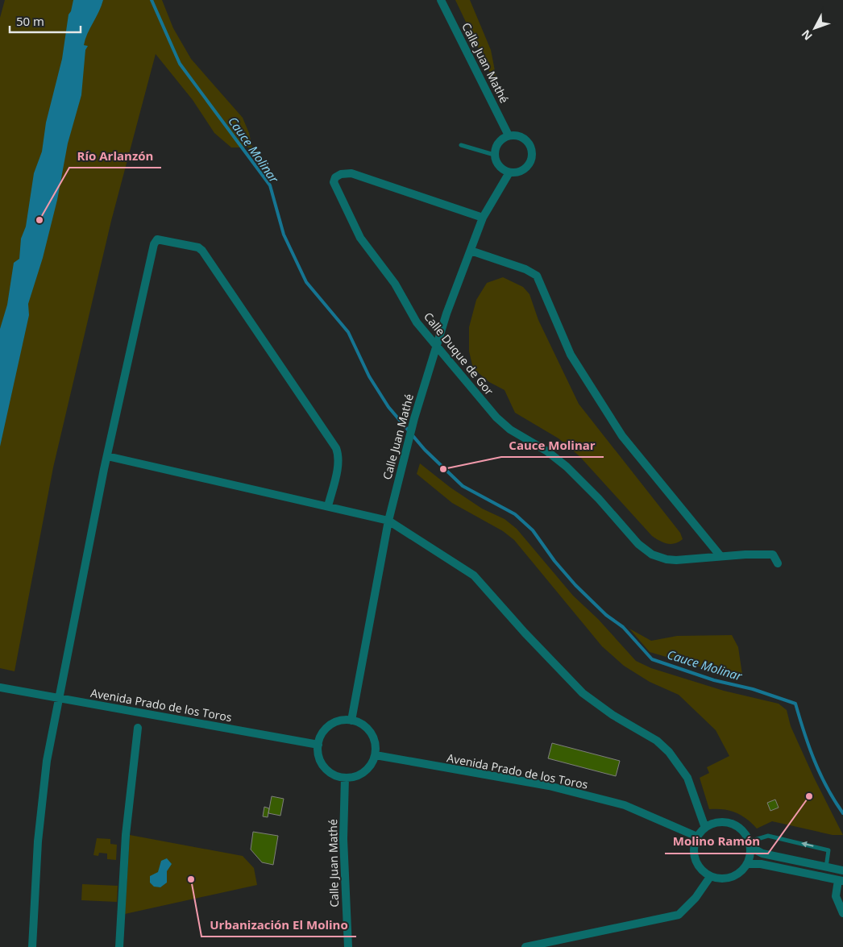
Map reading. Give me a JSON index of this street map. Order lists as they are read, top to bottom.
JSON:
{
  "streets": {
    "street": ["Calle Juan Mathé", "Calle Duque de Gor", "Avenida Prado de los Toros"]
  },
  "crossings": [
    ["Calle Juan Mathé", "Calle Duque de Gor"],
    ["Calle Juan Mathé", "Avenida Prado de los Toros"]
  ],
  "water": ["Cauce Molinar"],
  "places": [
    "Río Arlanzón",
    "Cauce Molinar",
    "Molino Ramón",
    "Urbanización El Molino"
  ],
  "scale_bar": "50 m",
  "north": "bottom left"
}
